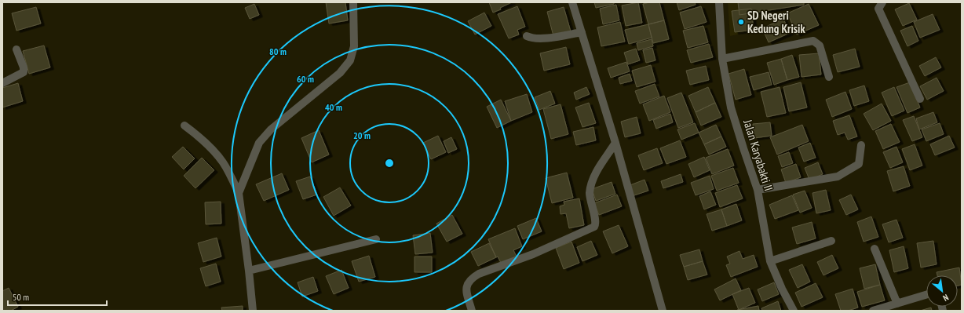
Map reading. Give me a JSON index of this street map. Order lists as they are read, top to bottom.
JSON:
{
  "streets": {
    "street": ["Jalan Karyabakti II"]
  },
  "places": ["SD Negeri Kedung Krisik"],
  "scale_bar": "50 m",
  "north": "bottom right",
  "rings": [
    "80 m",
    "60 m",
    "40 m",
    "20 m"
  ]
}
